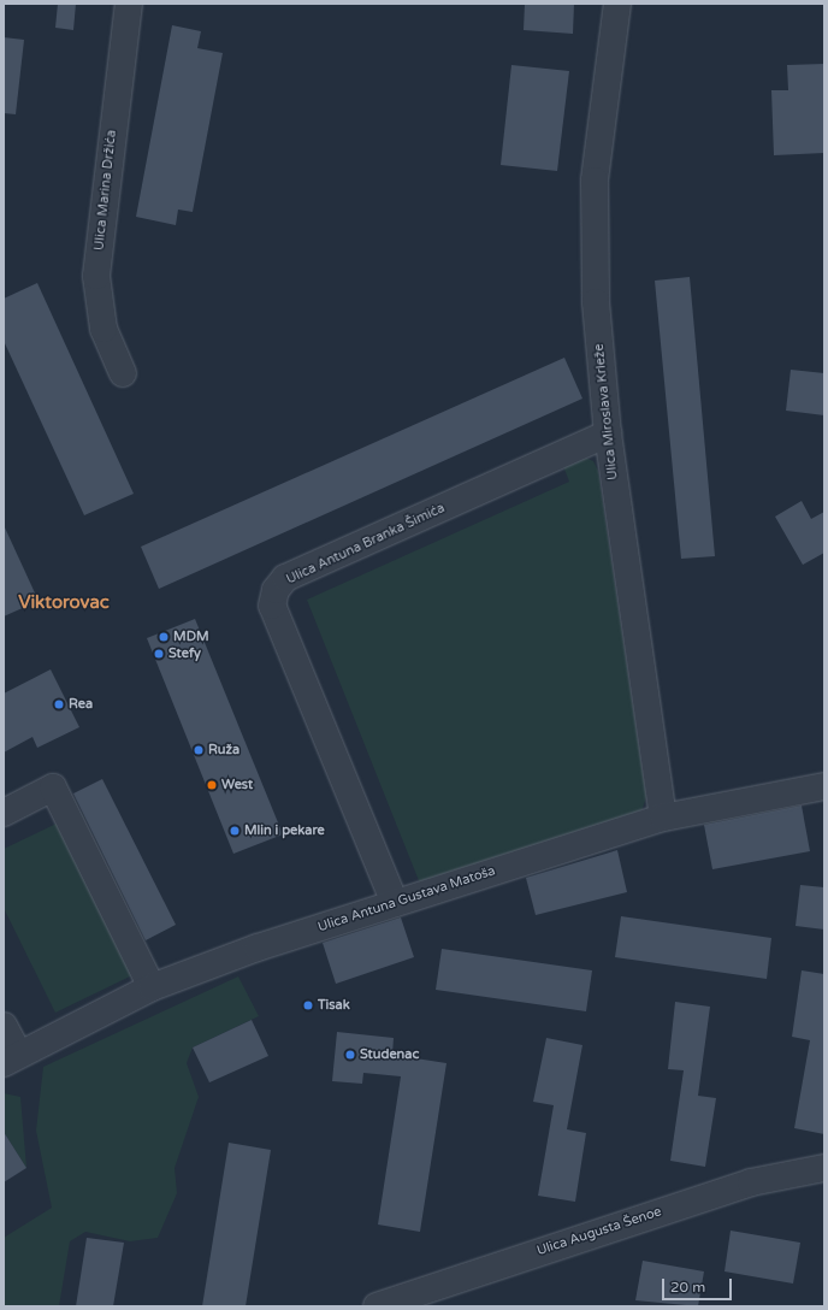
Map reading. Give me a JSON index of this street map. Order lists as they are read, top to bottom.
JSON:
{
  "streets": {
    "street": [
      "Ulica Marina Držića",
      "Ulica Miroslava Krleže",
      "Ulica Antuna Branka Šimića",
      "Ulica Antuna Gustava Matoša",
      "Ulica Augusta Šenoe"
    ]
  },
  "crossings": [
    ["Ulica Miroslava Krleže", "Ulica Antuna Branka Šimića"],
    ["Ulica Miroslava Krleže", "Ulica Antuna Gustava Matoša"],
    ["Ulica Antuna Branka Šimića", "Ulica Antuna Gustava Matoša"]
  ],
  "districts": ["Viktorovac"],
  "places": [
    "MDM",
    "Stefy",
    "Rea",
    "Ruža",
    "West",
    "Mlin i pekare",
    "Tisak",
    "Studenac"
  ],
  "scale_bar": "20 m"
}
